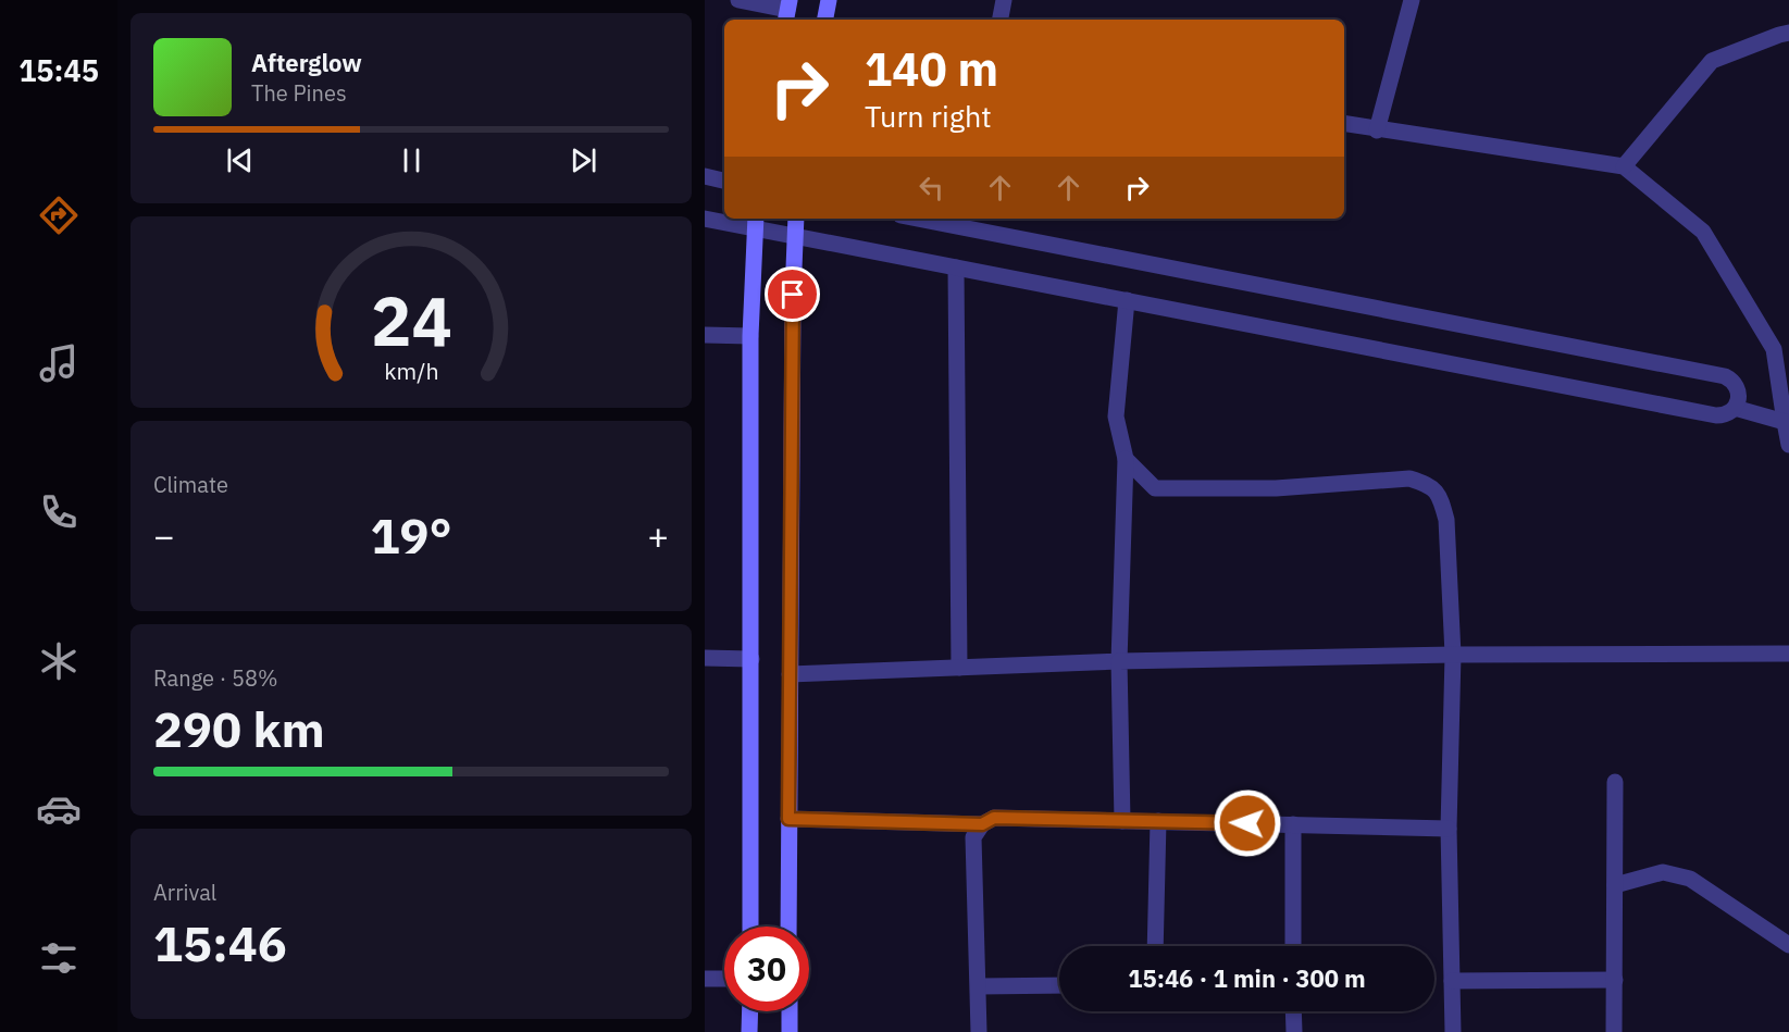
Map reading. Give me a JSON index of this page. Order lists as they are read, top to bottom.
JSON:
{
  "page": {
    "tabs": "15:45",
    "turn": ["140 m", "Turn right"],
    "song": ["Afterglow", "The Pines"],
    "tile": [
      "Climate",
      ["Range · 58%", "290 km"],
      ["Arrival", "15:46"]
    ],
    "heat": ["−", "19°", "+"],
    "limit": "30",
    "trip": "15:46 · 1 min · 300 m",
    "gauge": ["24", "km/h"]
  }
}
